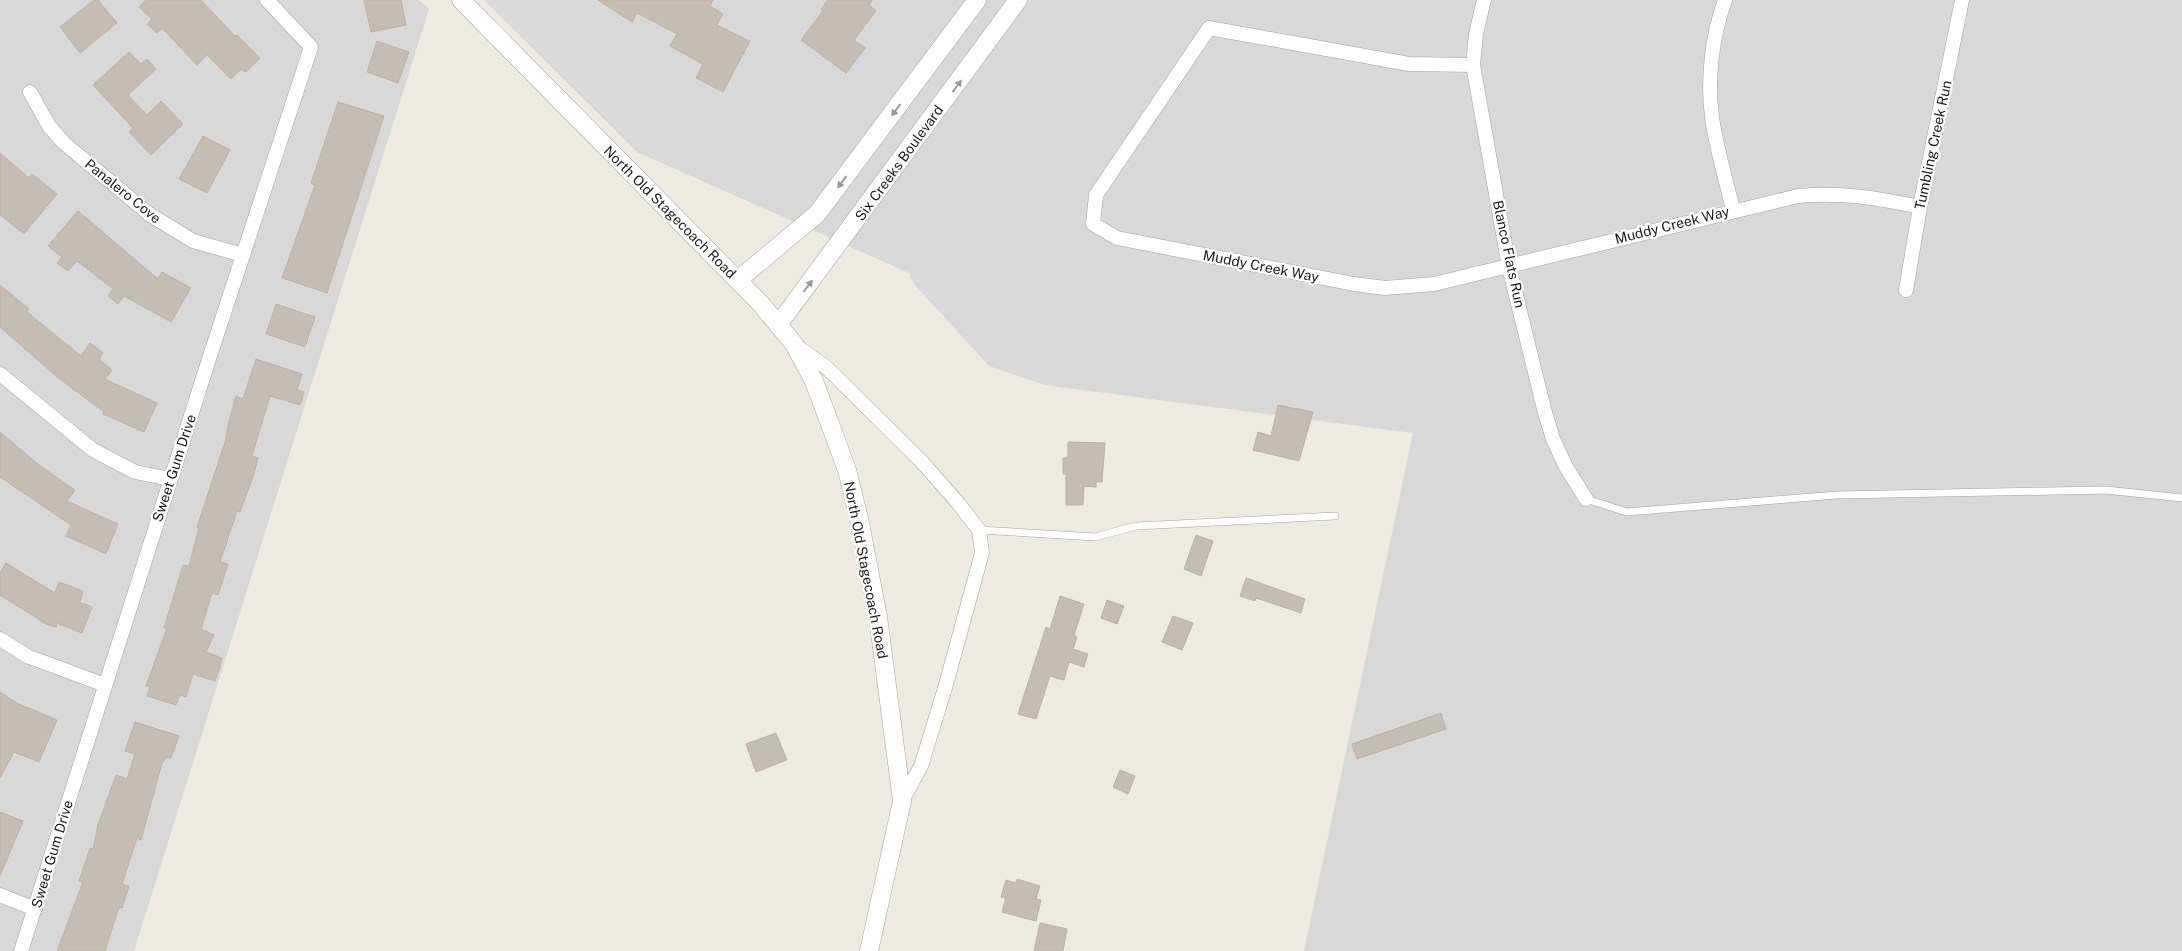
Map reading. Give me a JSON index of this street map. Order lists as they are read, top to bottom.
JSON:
{
  "streets": {
    "street": [
      "Tumbling Creek Run",
      "Six Creeks Boulevard",
      "Panalero Cove",
      "North Old Stagecoach Road",
      "Muddy Creek Way",
      "Blanco Flats Run",
      "Sweet Gum Drive"
    ]
  },
  "crossings": [
    ["Tumbling Creek Run", "Muddy Creek Way"],
    ["Six Creeks Boulevard", "North Old Stagecoach Road"],
    ["Panalero Cove", "Sweet Gum Drive"],
    ["Muddy Creek Way", "Blanco Flats Run"]
  ]
}
